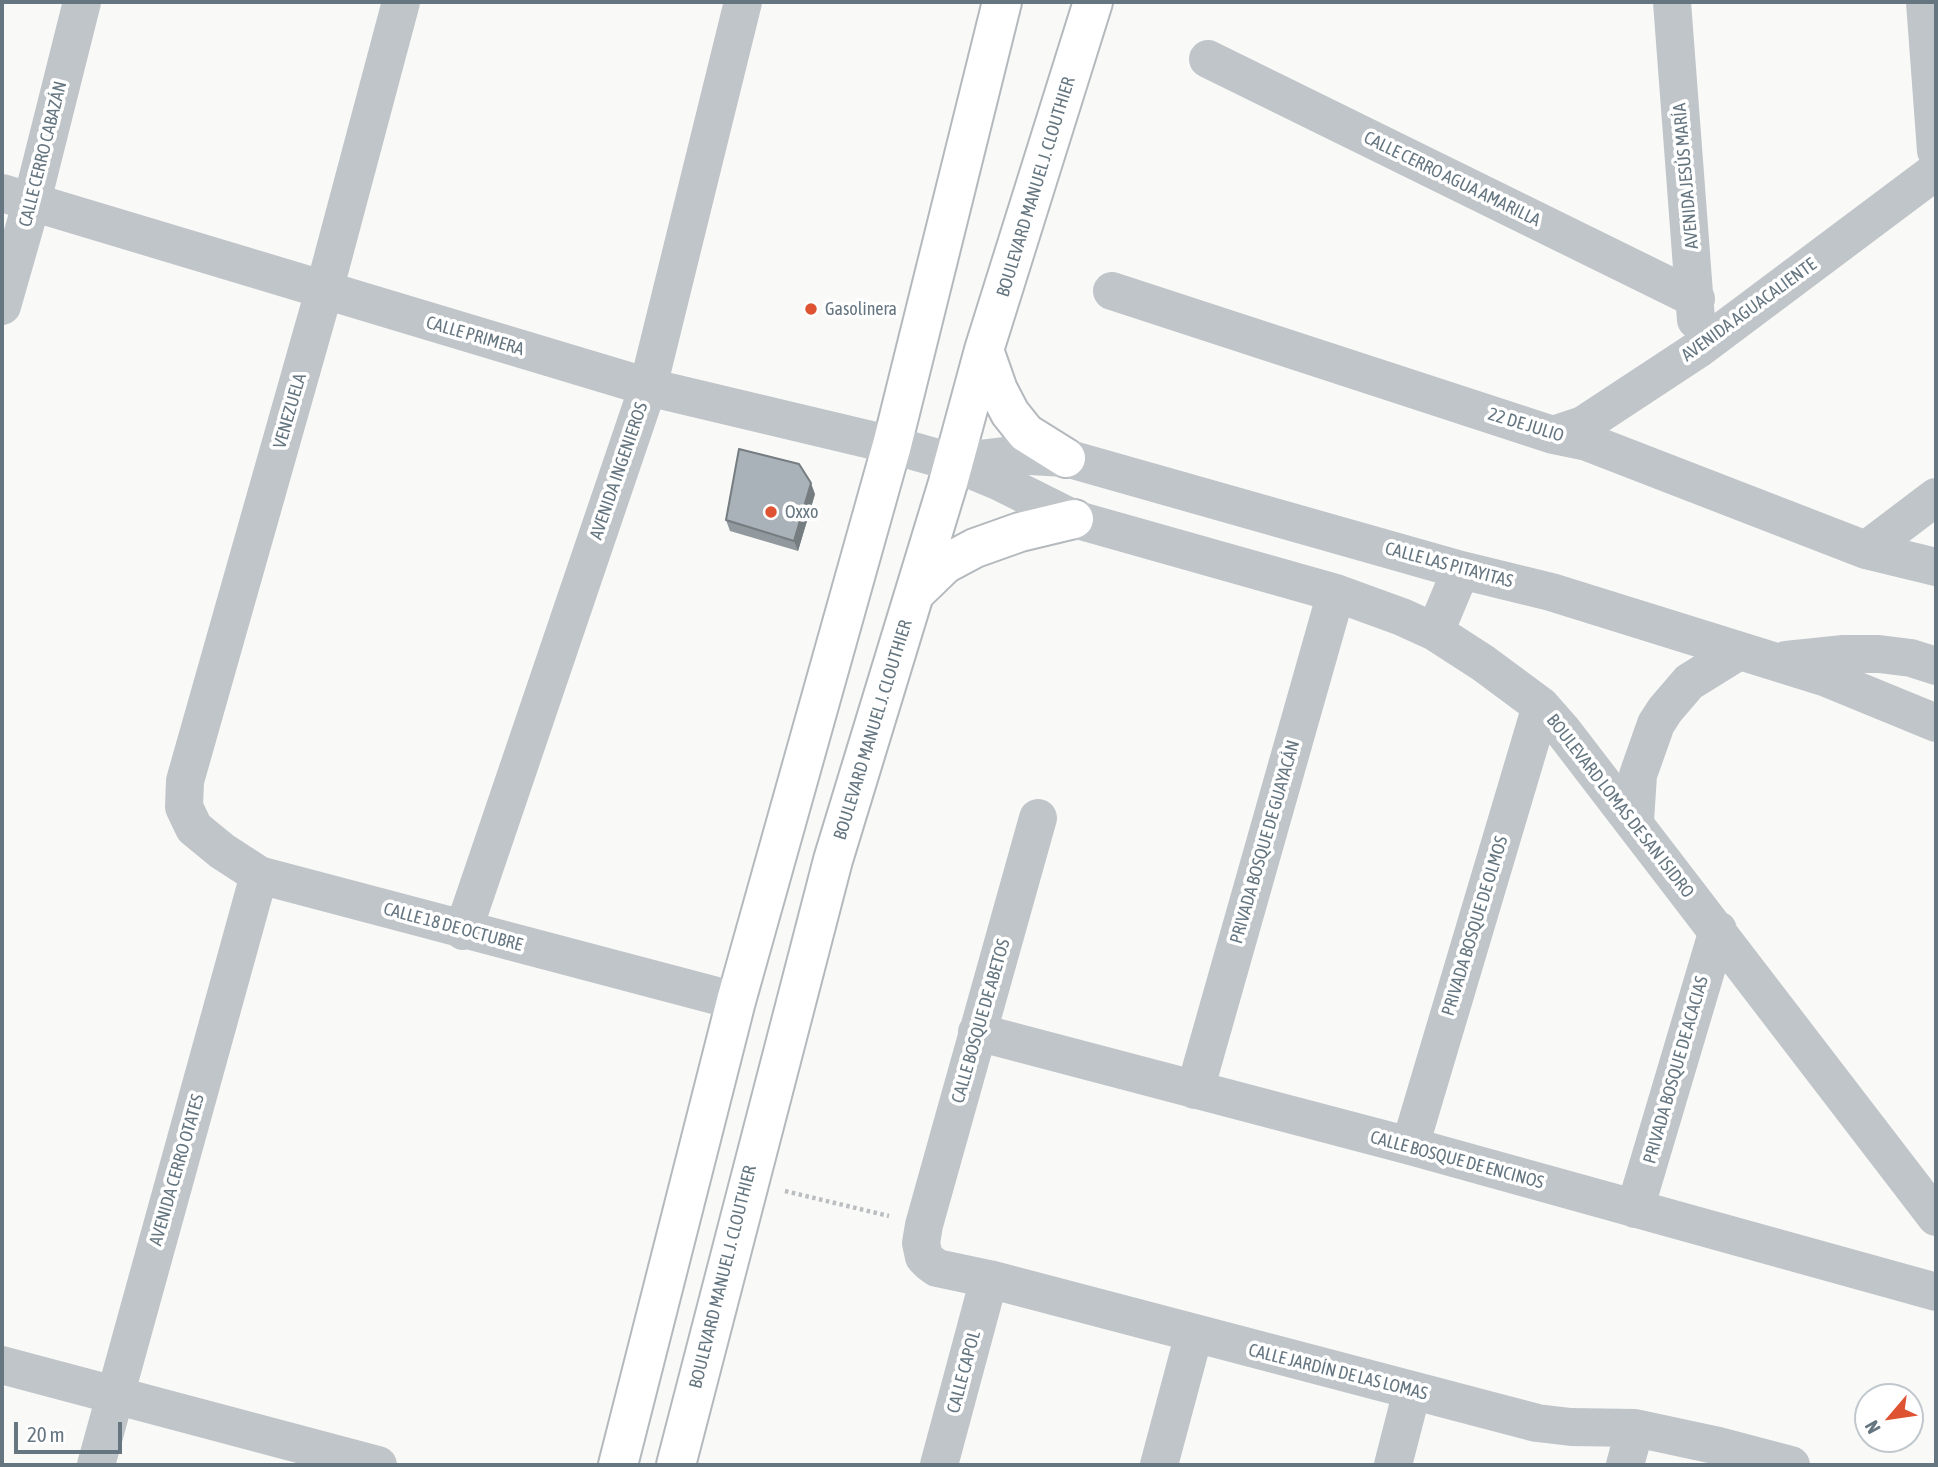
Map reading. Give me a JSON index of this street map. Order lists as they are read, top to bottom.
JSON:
{
  "streets": {
    "main road": ["BOULEVARD MANUEL J. CLOUTHIER"],
    "street": [
      "CALLE CERRO CABAZÁN",
      "AVENIDA JESÚS MARÍA",
      "CALLE CERRO AGUA AMARILLA",
      "AVENIDA AGUACALIENTE",
      "CALLE PRIMERA",
      "VENEZUELA",
      "22 DE JULIO",
      "AVENIDA INGENIEROS",
      "CALLE LAS PITAYITAS",
      "BOULEVARD LOMAS DE SAN ISIDRO",
      "PRIVADA BOSQUE DE GUAYACÁN",
      "PRIVADA BOSQUE DE OLMOS",
      "CALLE 18 DE OCTUBRE",
      "CALLE BOSQUE DE ABETOS",
      "PRIVADA BOSQUE DE ACACIAS",
      "CALLE BOSQUE DE ENCINOS",
      "AVENIDA CERRO OTATES",
      "CALLE CAPOL",
      "CALLE JARDÍN DE LAS LOMAS"
    ]
  },
  "crossings": [
    ["CALLE CERRO CABAZÁN", "CALLE PRIMERA"],
    ["AVENIDA JESÚS MARÍA", "CALLE CERRO AGUA AMARILLA"],
    ["AVENIDA JESÚS MARÍA", "AVENIDA AGUACALIENTE"],
    ["BOULEVARD MANUEL J. CLOUTHIER", "CALLE PRIMERA"],
    ["BOULEVARD MANUEL J. CLOUTHIER", "CALLE LAS PITAYITAS"],
    ["BOULEVARD MANUEL J. CLOUTHIER", "BOULEVARD LOMAS DE SAN ISIDRO"],
    ["AVENIDA AGUACALIENTE", "22 DE JULIO"],
    ["CALLE PRIMERA", "VENEZUELA"],
    ["CALLE PRIMERA", "AVENIDA INGENIEROS"],
    ["CALLE PRIMERA", "CALLE LAS PITAYITAS"],
    ["CALLE PRIMERA", "BOULEVARD LOMAS DE SAN ISIDRO"],
    ["VENEZUELA", "CALLE 18 DE OCTUBRE"],
    ["AVENIDA INGENIEROS", "CALLE 18 DE OCTUBRE"],
    ["CALLE LAS PITAYITAS", "BOULEVARD LOMAS DE SAN ISIDRO"],
    ["BOULEVARD LOMAS DE SAN ISIDRO", "PRIVADA BOSQUE DE GUAYACÁN"],
    ["BOULEVARD LOMAS DE SAN ISIDRO", "PRIVADA BOSQUE DE OLMOS"],
    ["BOULEVARD LOMAS DE SAN ISIDRO", "PRIVADA BOSQUE DE ACACIAS"],
    ["PRIVADA BOSQUE DE GUAYACÁN", "CALLE BOSQUE DE ENCINOS"],
    ["PRIVADA BOSQUE DE OLMOS", "CALLE BOSQUE DE ENCINOS"],
    ["CALLE 18 DE OCTUBRE", "AVENIDA CERRO OTATES"],
    ["CALLE BOSQUE DE ABETOS", "CALLE BOSQUE DE ENCINOS"],
    ["CALLE BOSQUE DE ABETOS", "CALLE JARDÍN DE LAS LOMAS"],
    ["PRIVADA BOSQUE DE ACACIAS", "CALLE BOSQUE DE ENCINOS"],
    ["CALLE CAPOL", "CALLE JARDÍN DE LAS LOMAS"]
  ],
  "places": ["Gasolinera", "Oxxo"],
  "scale_bar": "20 m",
  "north": "bottom left"
}
